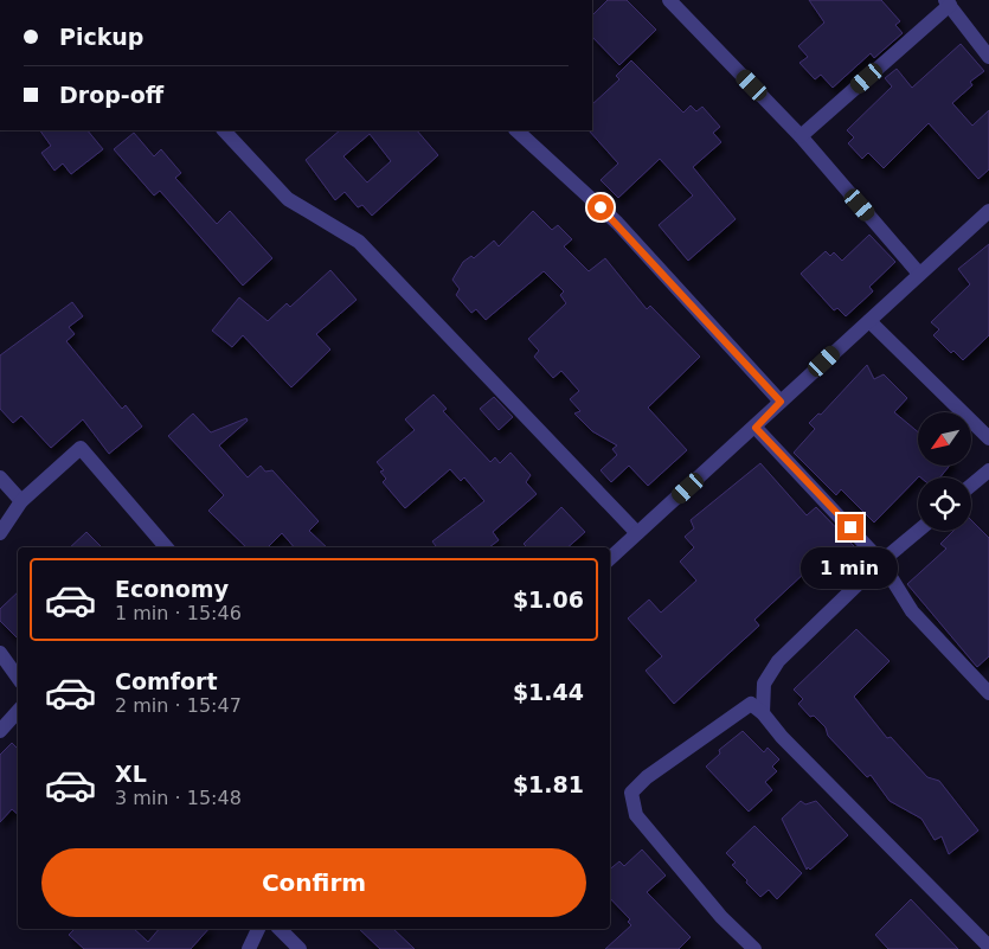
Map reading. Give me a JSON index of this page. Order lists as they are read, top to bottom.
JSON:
{
  "north": "bottom left",
  "page": {
    "banner": ["Pickup", "Drop-off"],
    "bubble": "1 min",
    "list": [
      {
        "name": "Economy",
        "note": "1 min · 15:46",
        "value": "$1.06"
      },
      {
        "name": "Comfort",
        "note": "2 min · 15:47",
        "value": "$1.44"
      },
      {
        "name": "XL",
        "note": "3 min · 15:48",
        "value": "$1.81"
      }
    ],
    "buttons": "Confirm"
  }
}
